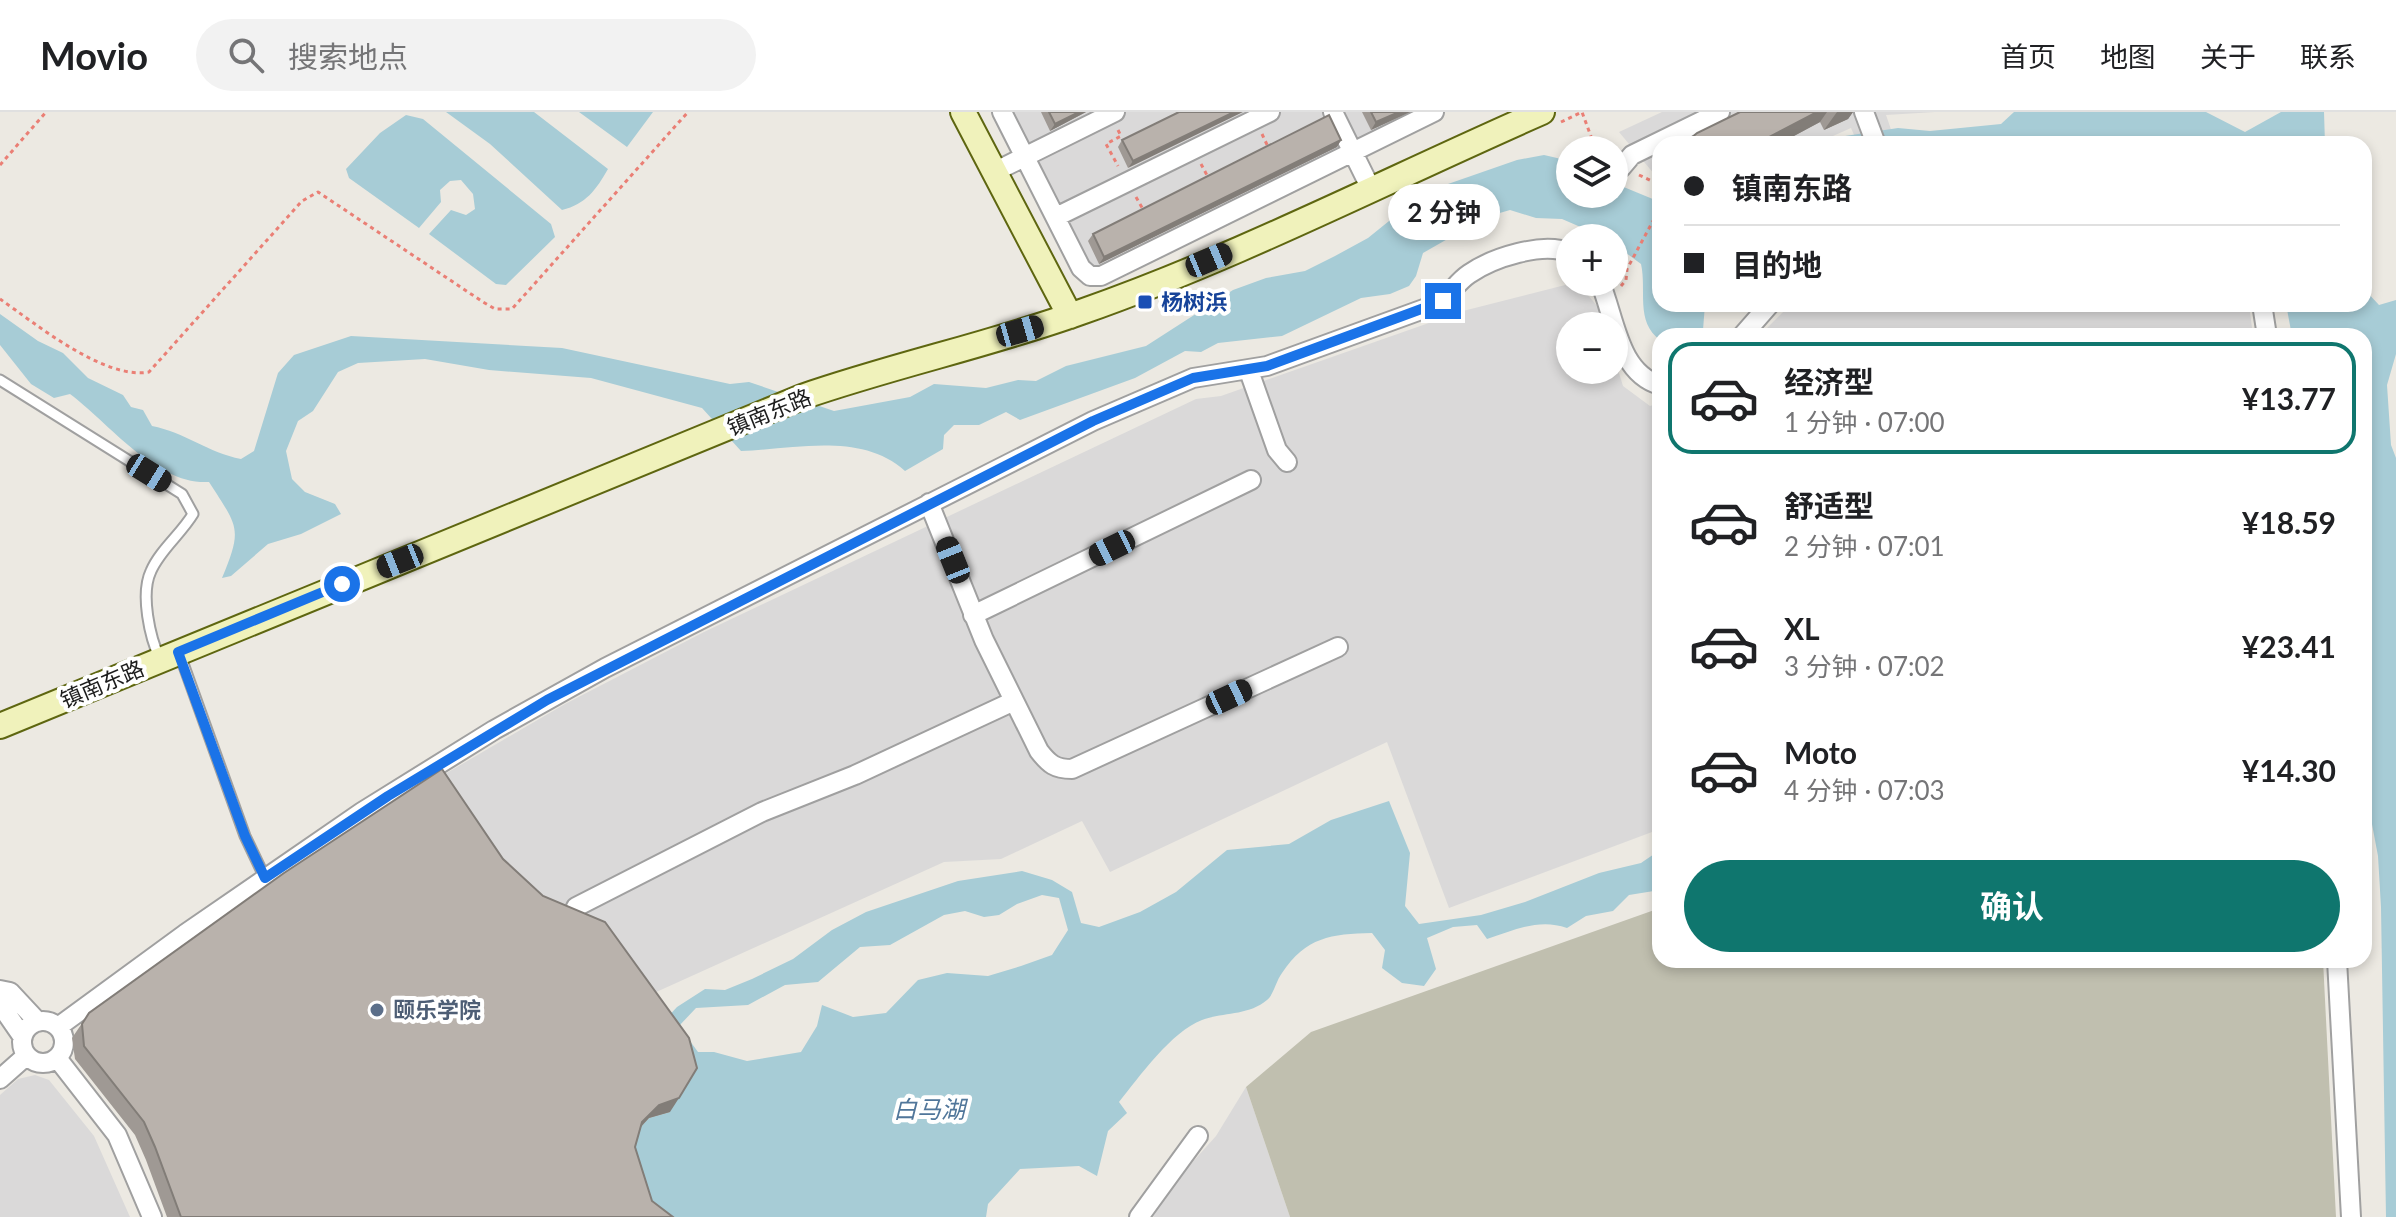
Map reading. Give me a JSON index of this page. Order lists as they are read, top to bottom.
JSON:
{
  "streets": {
    "street": ["镇南东路"]
  },
  "water": ["白马湖"],
  "places": {
    "transit": ["杨树浜"],
    "other": ["颐乐学院"]
  },
  "page": {
    "header": "Movio",
    "search": "搜索地点",
    "nav": [
      "首页",
      "地图",
      "关于",
      "联系"
    ],
    "map_buttons": ["+", "−"],
    "banner": ["镇南东路", "目的地"],
    "bubble": "2 分钟",
    "list": [
      {
        "name": "经济型",
        "note": "1 分钟 · 07:00",
        "value": "¥13.77"
      },
      {
        "name": "舒适型",
        "note": "2 分钟 · 07:01",
        "value": "¥18.59"
      },
      {
        "name": "XL",
        "note": "3 分钟 · 07:02",
        "value": "¥23.41"
      },
      {
        "name": "Moto",
        "note": "4 分钟 · 07:03",
        "value": "¥14.30"
      }
    ],
    "buttons": "确认"
  }
}
